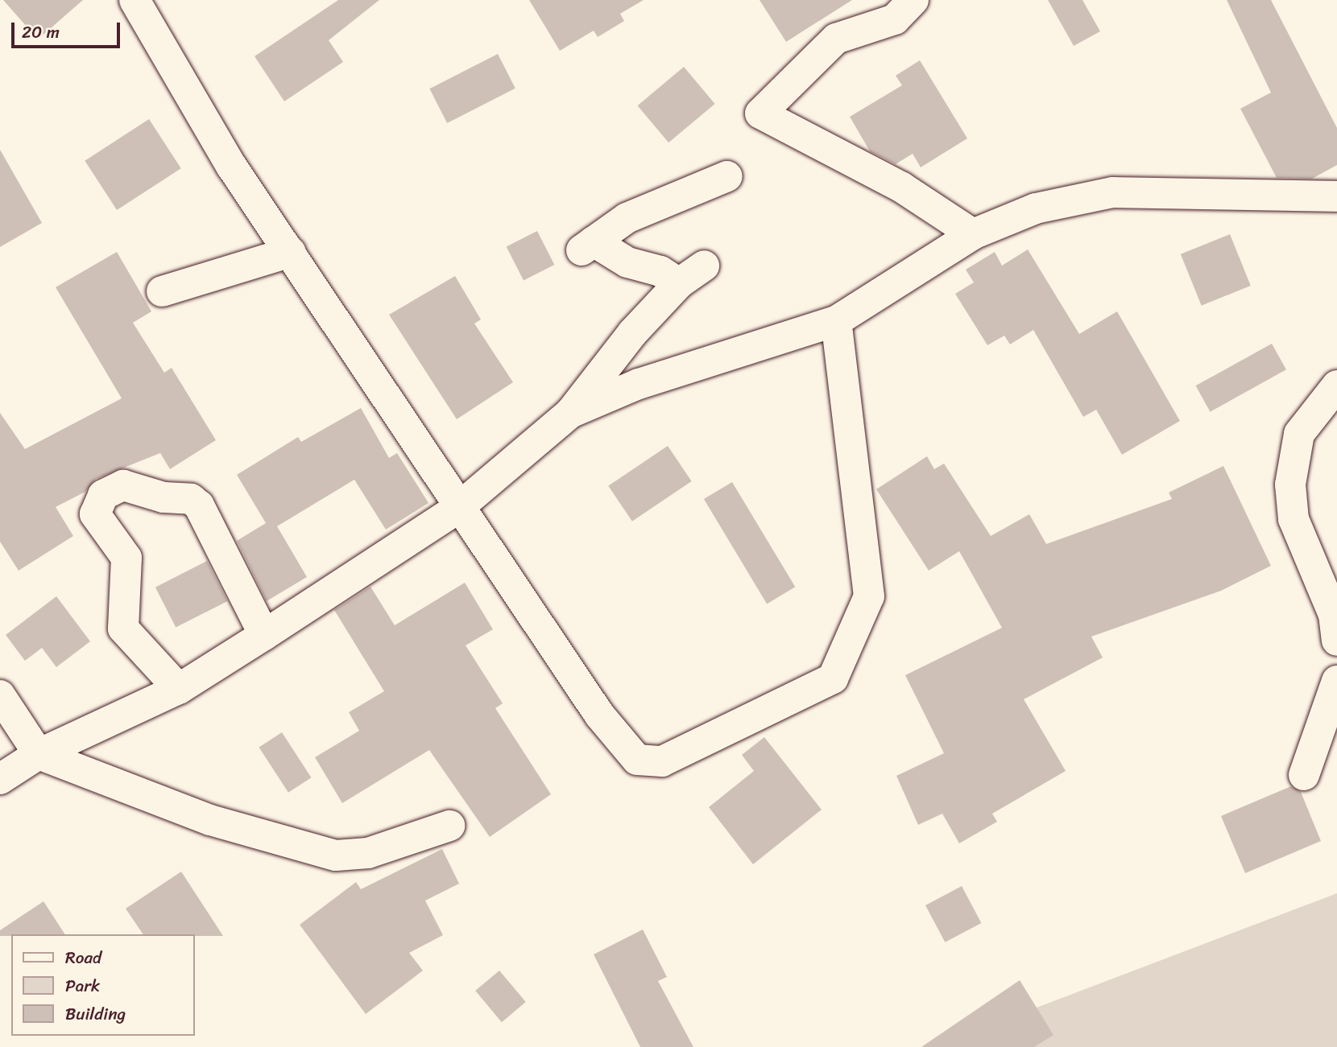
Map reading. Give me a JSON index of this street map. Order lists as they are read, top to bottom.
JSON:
{
  "legend": ["Road", "Park", "Building"],
  "scale_bar": "20 m"
}
